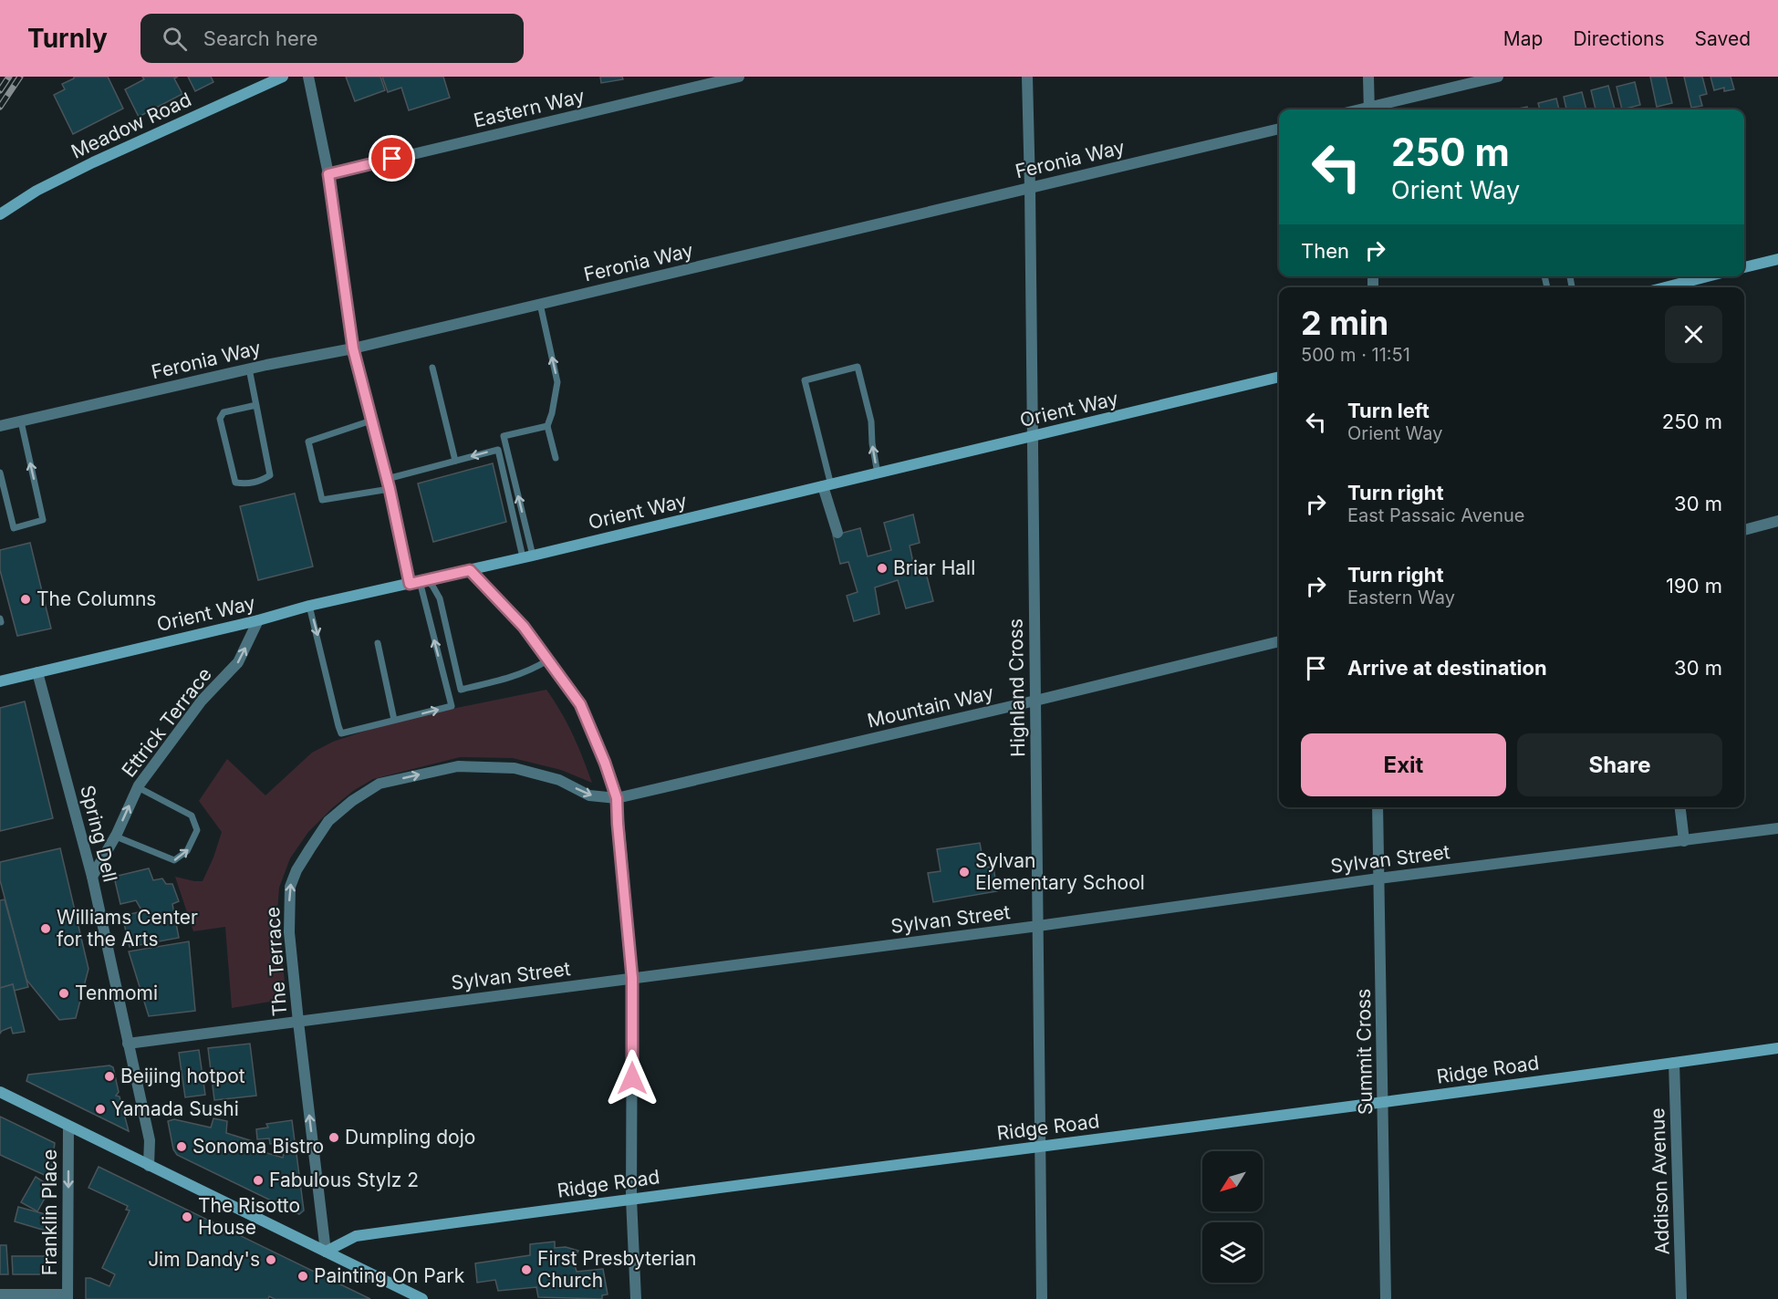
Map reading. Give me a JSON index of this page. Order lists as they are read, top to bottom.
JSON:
{
  "streets": {
    "street": [
      "Eastern Way",
      "Meadow Road",
      "Feronia Way",
      "Orient Way",
      "Highland Cross",
      "Mountain Way",
      "Ettrick Terrace",
      "Spring Dell",
      "Sylvan Street",
      "The Terrace",
      "Summit Cross",
      "Ridge Road",
      "Addison Avenue",
      "Franklin Place"
    ]
  },
  "crossings": [
    ["Feronia Way", "Highland Cross"],
    ["Orient Way", "Highland Cross"],
    ["Orient Way", "Ettrick Terrace"],
    ["Orient Way", "Spring Dell"],
    ["Highland Cross", "Mountain Way"],
    ["Highland Cross", "Sylvan Street"],
    ["Highland Cross", "Ridge Road"],
    ["Mountain Way", "The Terrace"],
    ["Ettrick Terrace", "Spring Dell"],
    ["Spring Dell", "Sylvan Street"],
    ["Sylvan Street", "The Terrace"],
    ["Sylvan Street", "Summit Cross"],
    ["The Terrace", "Ridge Road"],
    ["Summit Cross", "Ridge Road"],
    ["Ridge Road", "Addison Avenue"]
  ],
  "one_way": ["Ettrick Terrace", "Franklin Place"],
  "places": [
    "Briar Hall",
    "The Columns",
    "Sylvan Elementary School",
    "Williams Center for the Arts",
    "Tenmomi",
    "Beijing hotpot",
    "Yamada Sushi",
    "Dumpling dojo",
    "Sonoma Bistro",
    "Fabulous Stylz 2",
    "The Risotto House",
    "Jim Dandy's",
    "First Presbyterian Church",
    "Painting On Park"
  ],
  "north": "bottom left",
  "page": {
    "header": "Turnly",
    "search": "Search here",
    "nav": ["Map", "Directions", "Saved"],
    "turn": ["250 m", "Orient Way"],
    "then": "Then",
    "heading": ["2 min", "500 m · 11:51"],
    "list": [
      {
        "name": "Turn left",
        "note": "Orient Way",
        "value": "250 m"
      },
      {
        "name": "Turn right",
        "note": "East Passaic Avenue",
        "value": "30 m"
      },
      {
        "name": "Turn right",
        "note": "Eastern Way",
        "value": "190 m"
      },
      {
        "name": "Arrive at destination",
        "value": "30 m"
      }
    ],
    "buttons": ["Exit", "Share"]
  }
}
